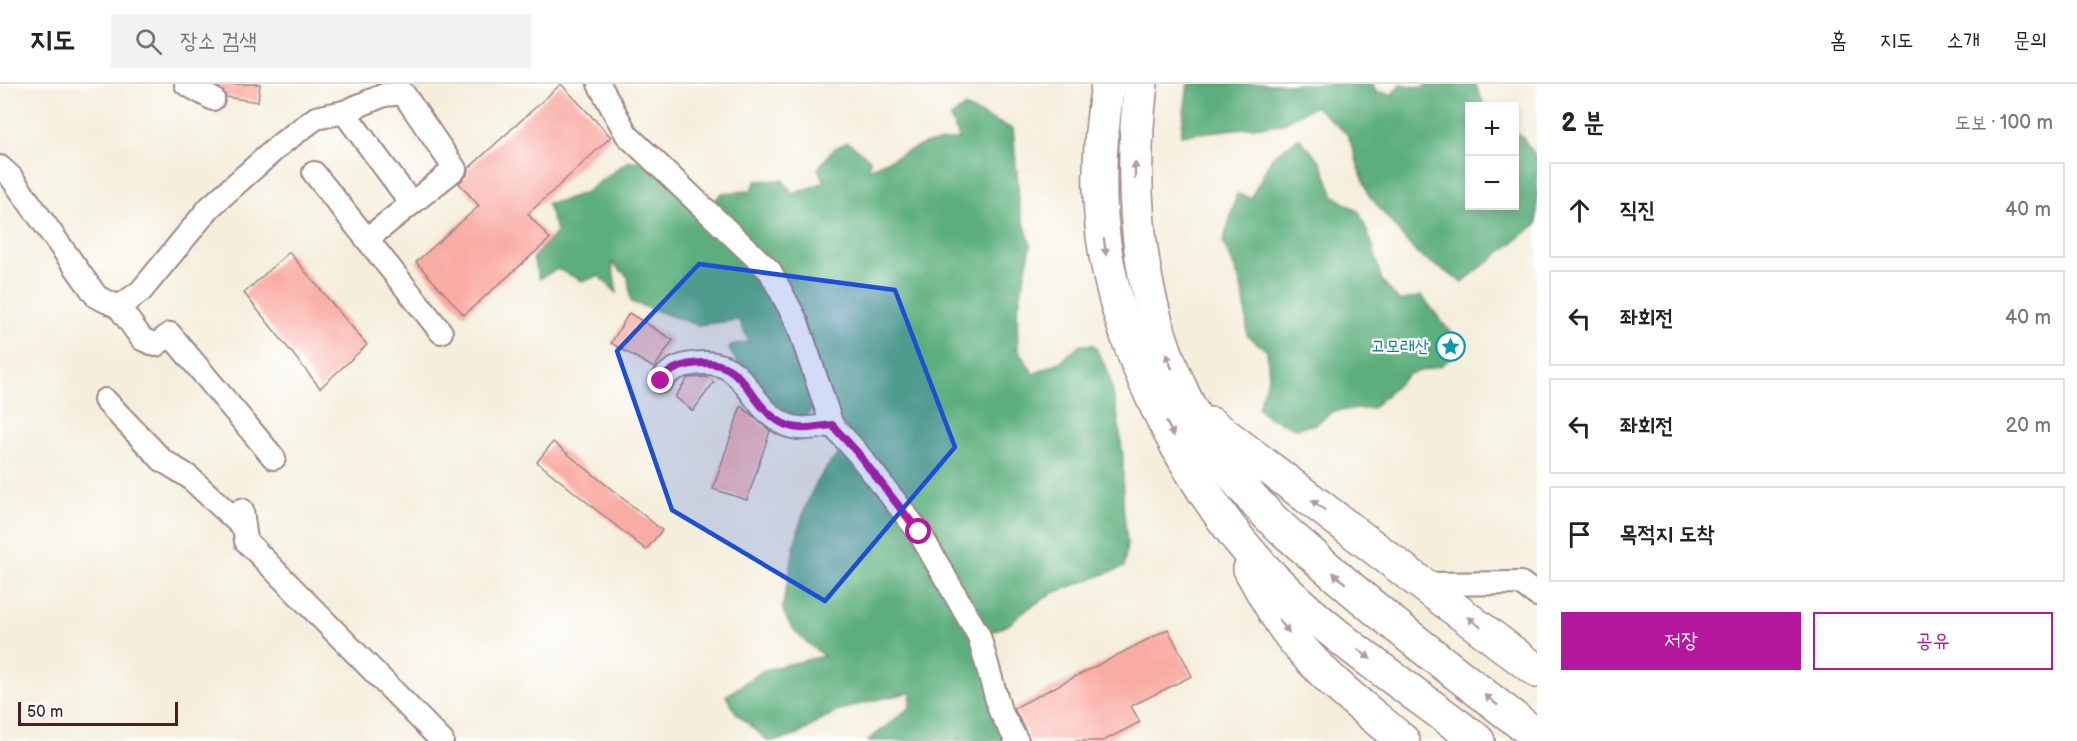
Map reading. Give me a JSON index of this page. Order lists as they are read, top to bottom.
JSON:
{
  "places": {
    "place": ["고모래산"]
  },
  "scale_bar": "50 m",
  "page": {
    "header": "지도",
    "search": "장소 검색",
    "nav": [
      "홈",
      "지도",
      "소개",
      "문의"
    ],
    "heading": ["2 분", "도보 · 100 m"],
    "map_buttons": ["+", "−"],
    "list": [
      ["직진", "40 m"],
      ["좌회전", "40 m"],
      ["좌회전", "20 m"],
      "목적지 도착"
    ],
    "buttons": ["저장", "공유"],
    "scale": "50 m"
  }
}
